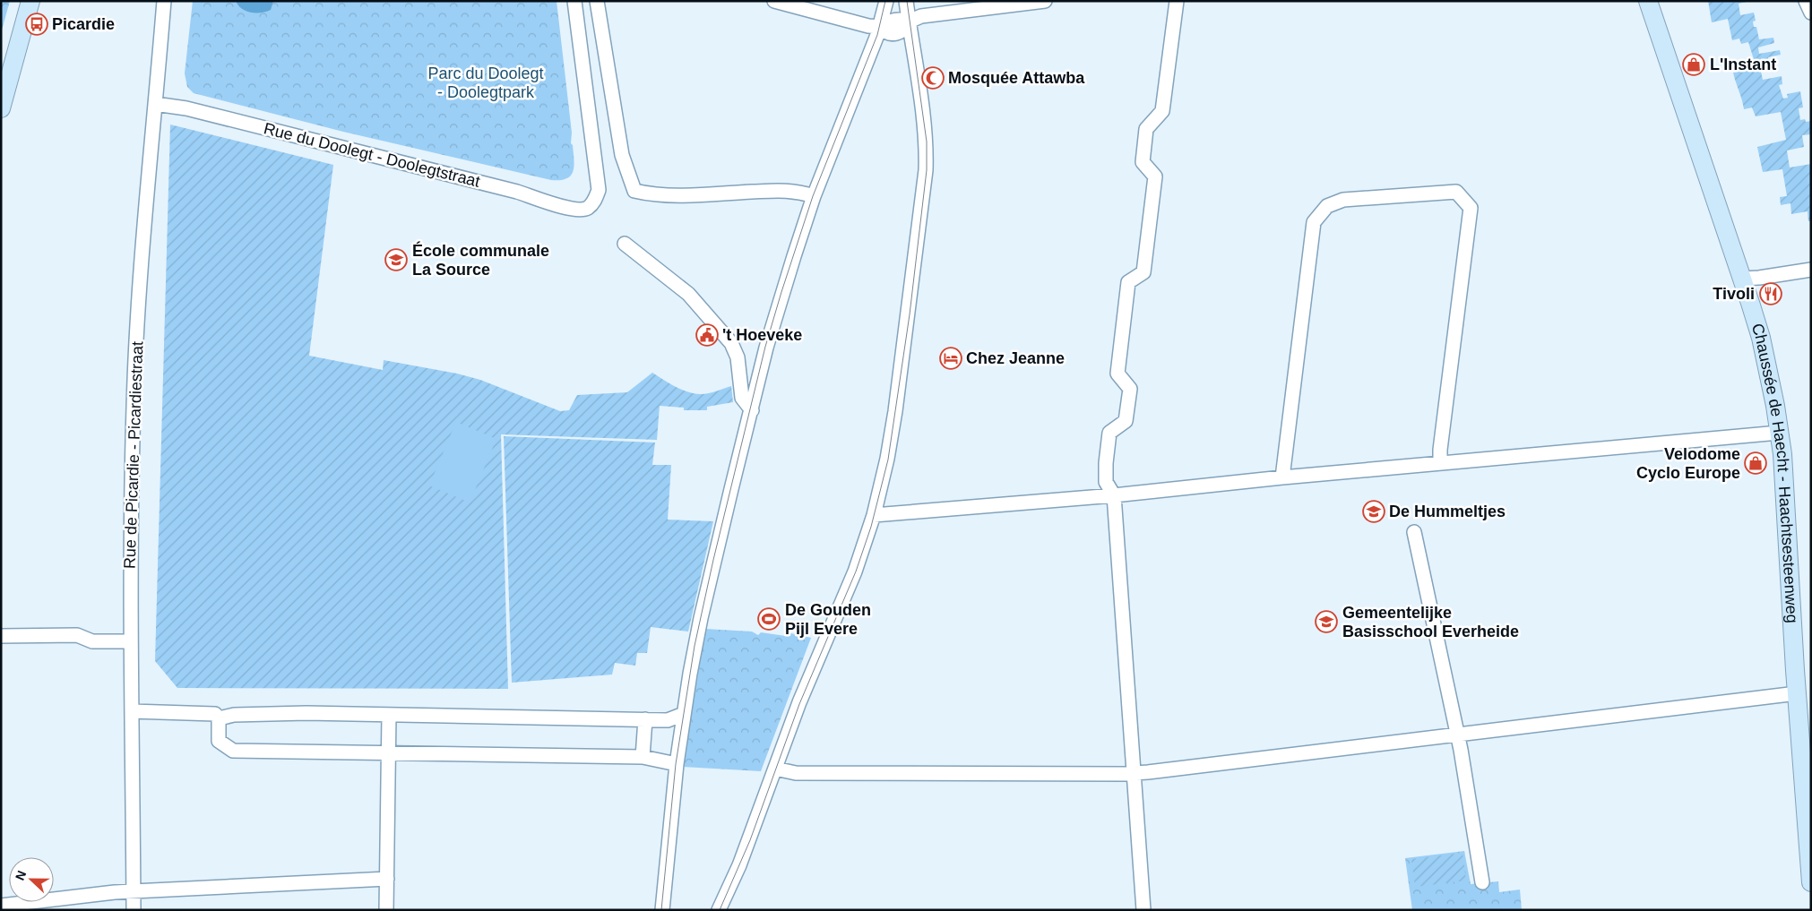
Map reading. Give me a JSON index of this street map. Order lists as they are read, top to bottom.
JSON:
{
  "streets": {
    "street": ["Rue du Doolegt - Doolegtstraat", "Rue de Picardie - Picardiestraat", "Chaussée de Haecht - Haachtsesteenweg"]
  },
  "crossings": [
    ["Rue du Doolegt - Doolegtstraat", "Rue de Picardie - Picardiestraat"]
  ],
  "parks": ["Parc du Doolegt - Doolegtpark"],
  "places": {
    "bus stop": ["Picardie"],
    "shop": ["L'Instant", "Velodome Cyclo Europe"],
    "mosque": ["Mosquée Attawba"],
    "school or university": ["École communale La Source", "De Hummeltjes", "Gemeentelijke Basisschool Everheide"],
    "restaurant": ["Tivoli"],
    "public building": ["'t Hoeveke"],
    "hotel": ["Chez Jeanne"],
    "sports": ["De Gouden Pijl Evere"]
  },
  "north": "left"
}
